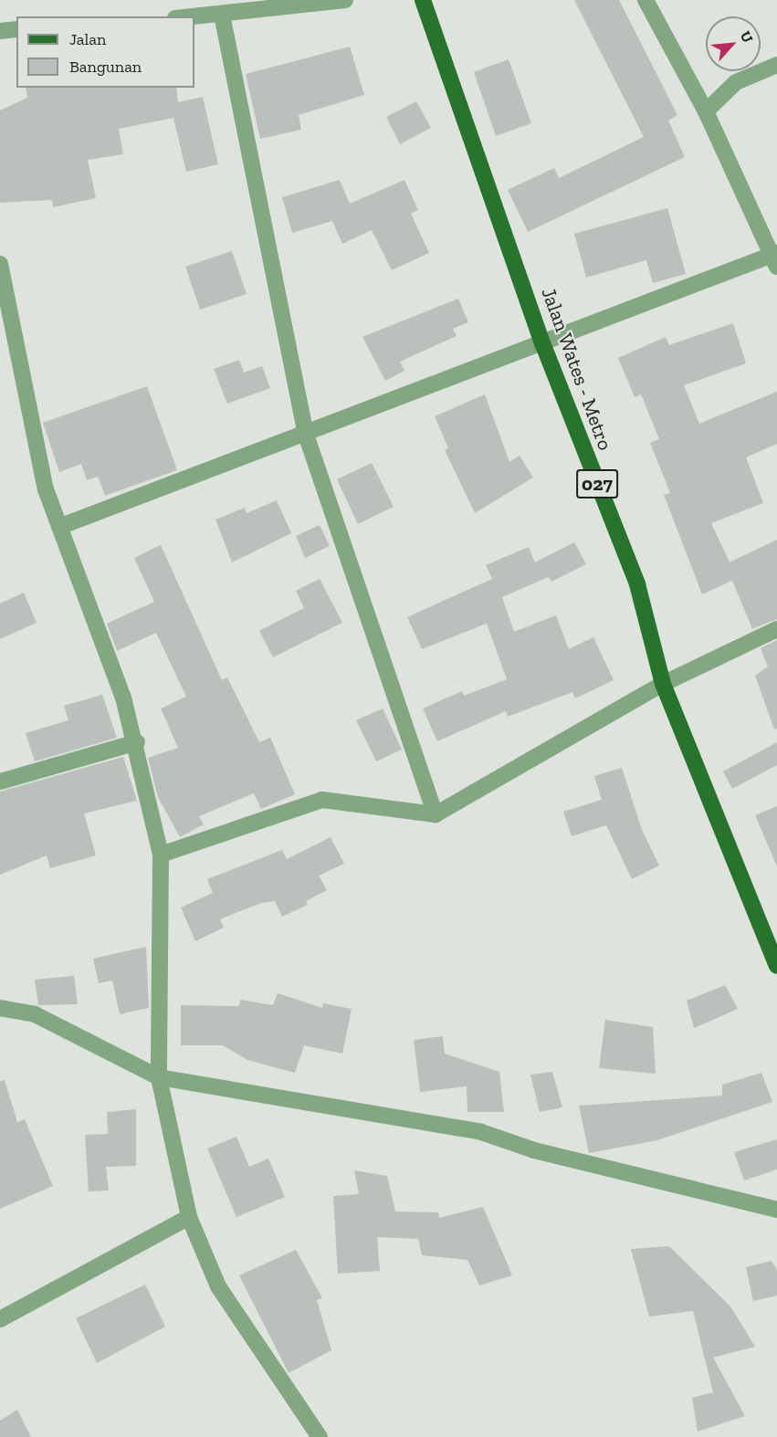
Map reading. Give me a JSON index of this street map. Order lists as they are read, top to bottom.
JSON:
{
  "streets": {
    "main road": ["Jalan Wates - Metro", "027"]
  },
  "legend": ["Jalan", "Bangunan"],
  "north": "top right"
}
